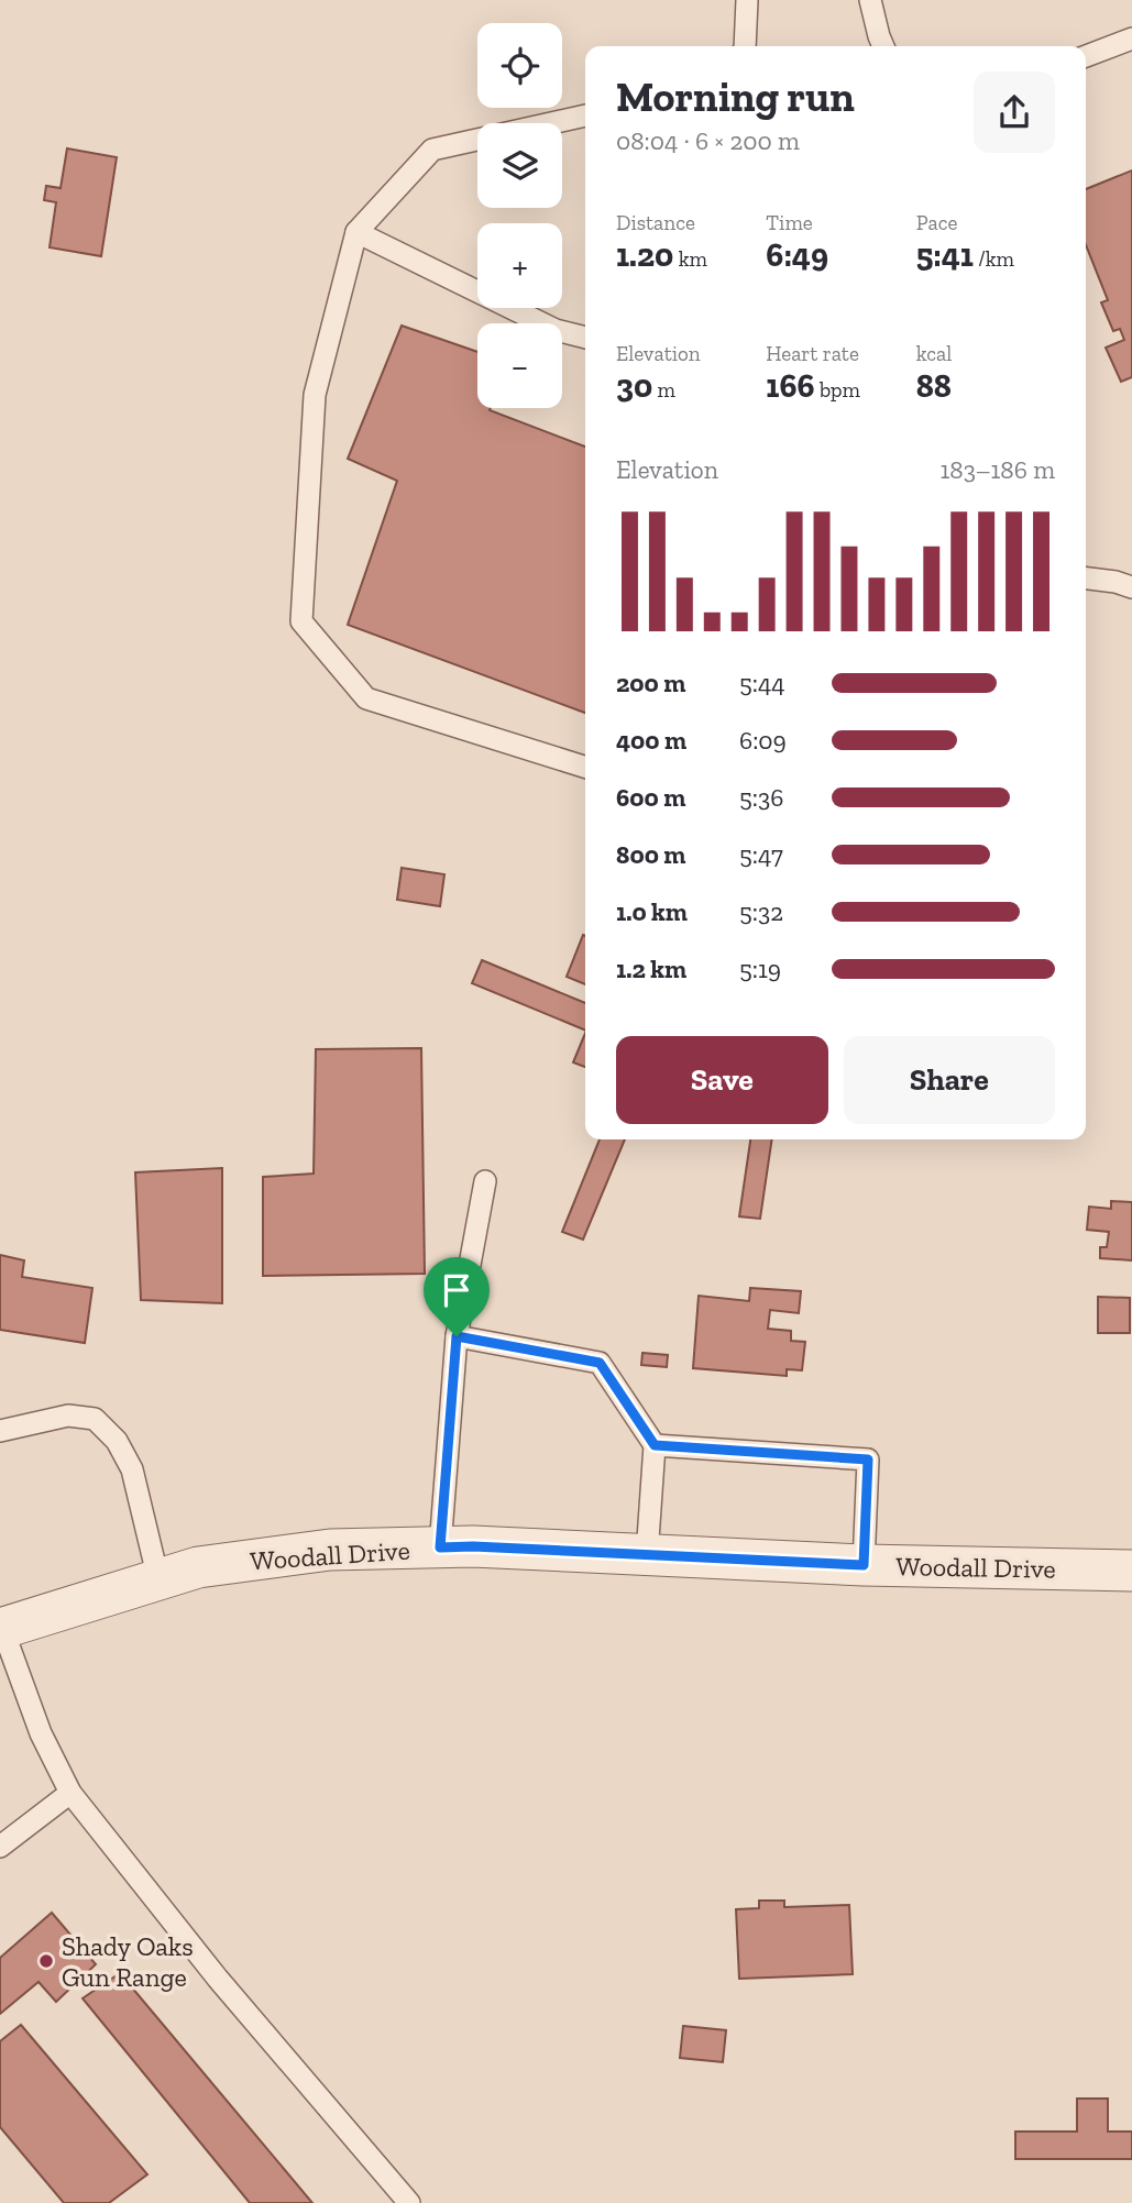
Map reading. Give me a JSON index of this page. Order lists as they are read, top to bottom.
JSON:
{
  "streets": {
    "street": ["Woodall Drive"]
  },
  "places": ["Shady Oaks Gun Range"],
  "page": {
    "map_buttons": ["+", "−"],
    "heading": ["Morning run", "08:04 · 6 × 200 m"],
    "stats": [
      ["Distance", "1.20 km"],
      ["Time", "6:49"],
      ["Pace", "5:41 /km"],
      ["Elevation", "30 m"],
      ["Heart rate", "166 bpm"],
      ["kcal", "88"]
    ],
    "chart": ["Elevation", "183–186 m"],
    "list": [
      {
        "name": "200 m",
        "note": "5:44"
      },
      {
        "name": "400 m",
        "note": "6:09"
      },
      {
        "name": "600 m",
        "note": "5:36"
      },
      {
        "name": "800 m",
        "note": "5:47"
      },
      {
        "name": "1.0 km",
        "note": "5:32"
      },
      {
        "name": "1.2 km",
        "note": "5:19"
      }
    ],
    "buttons": ["Save", "Share"]
  }
}
